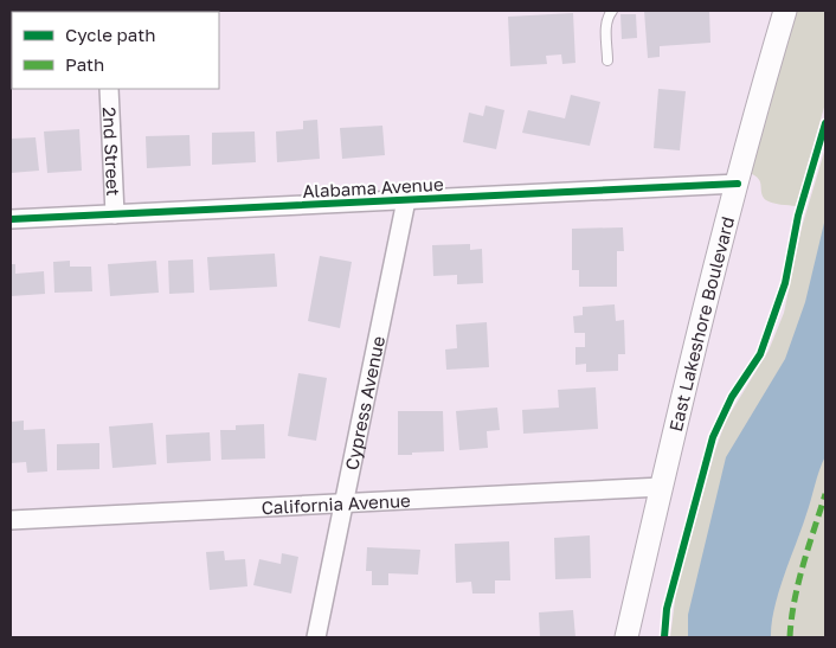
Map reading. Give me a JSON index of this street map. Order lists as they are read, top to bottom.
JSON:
{
  "streets": {
    "street": [
      "2nd Street",
      "Alabama Avenue",
      "East Lakeshore Boulevard",
      "Cypress Avenue",
      "California Avenue"
    ]
  },
  "crossings": [
    ["2nd Street", "Alabama Avenue"],
    ["Alabama Avenue", "East Lakeshore Boulevard"],
    ["Alabama Avenue", "Cypress Avenue"],
    ["East Lakeshore Boulevard", "California Avenue"],
    ["Cypress Avenue", "California Avenue"]
  ],
  "legend": ["Cycle path", "Path"]
}
